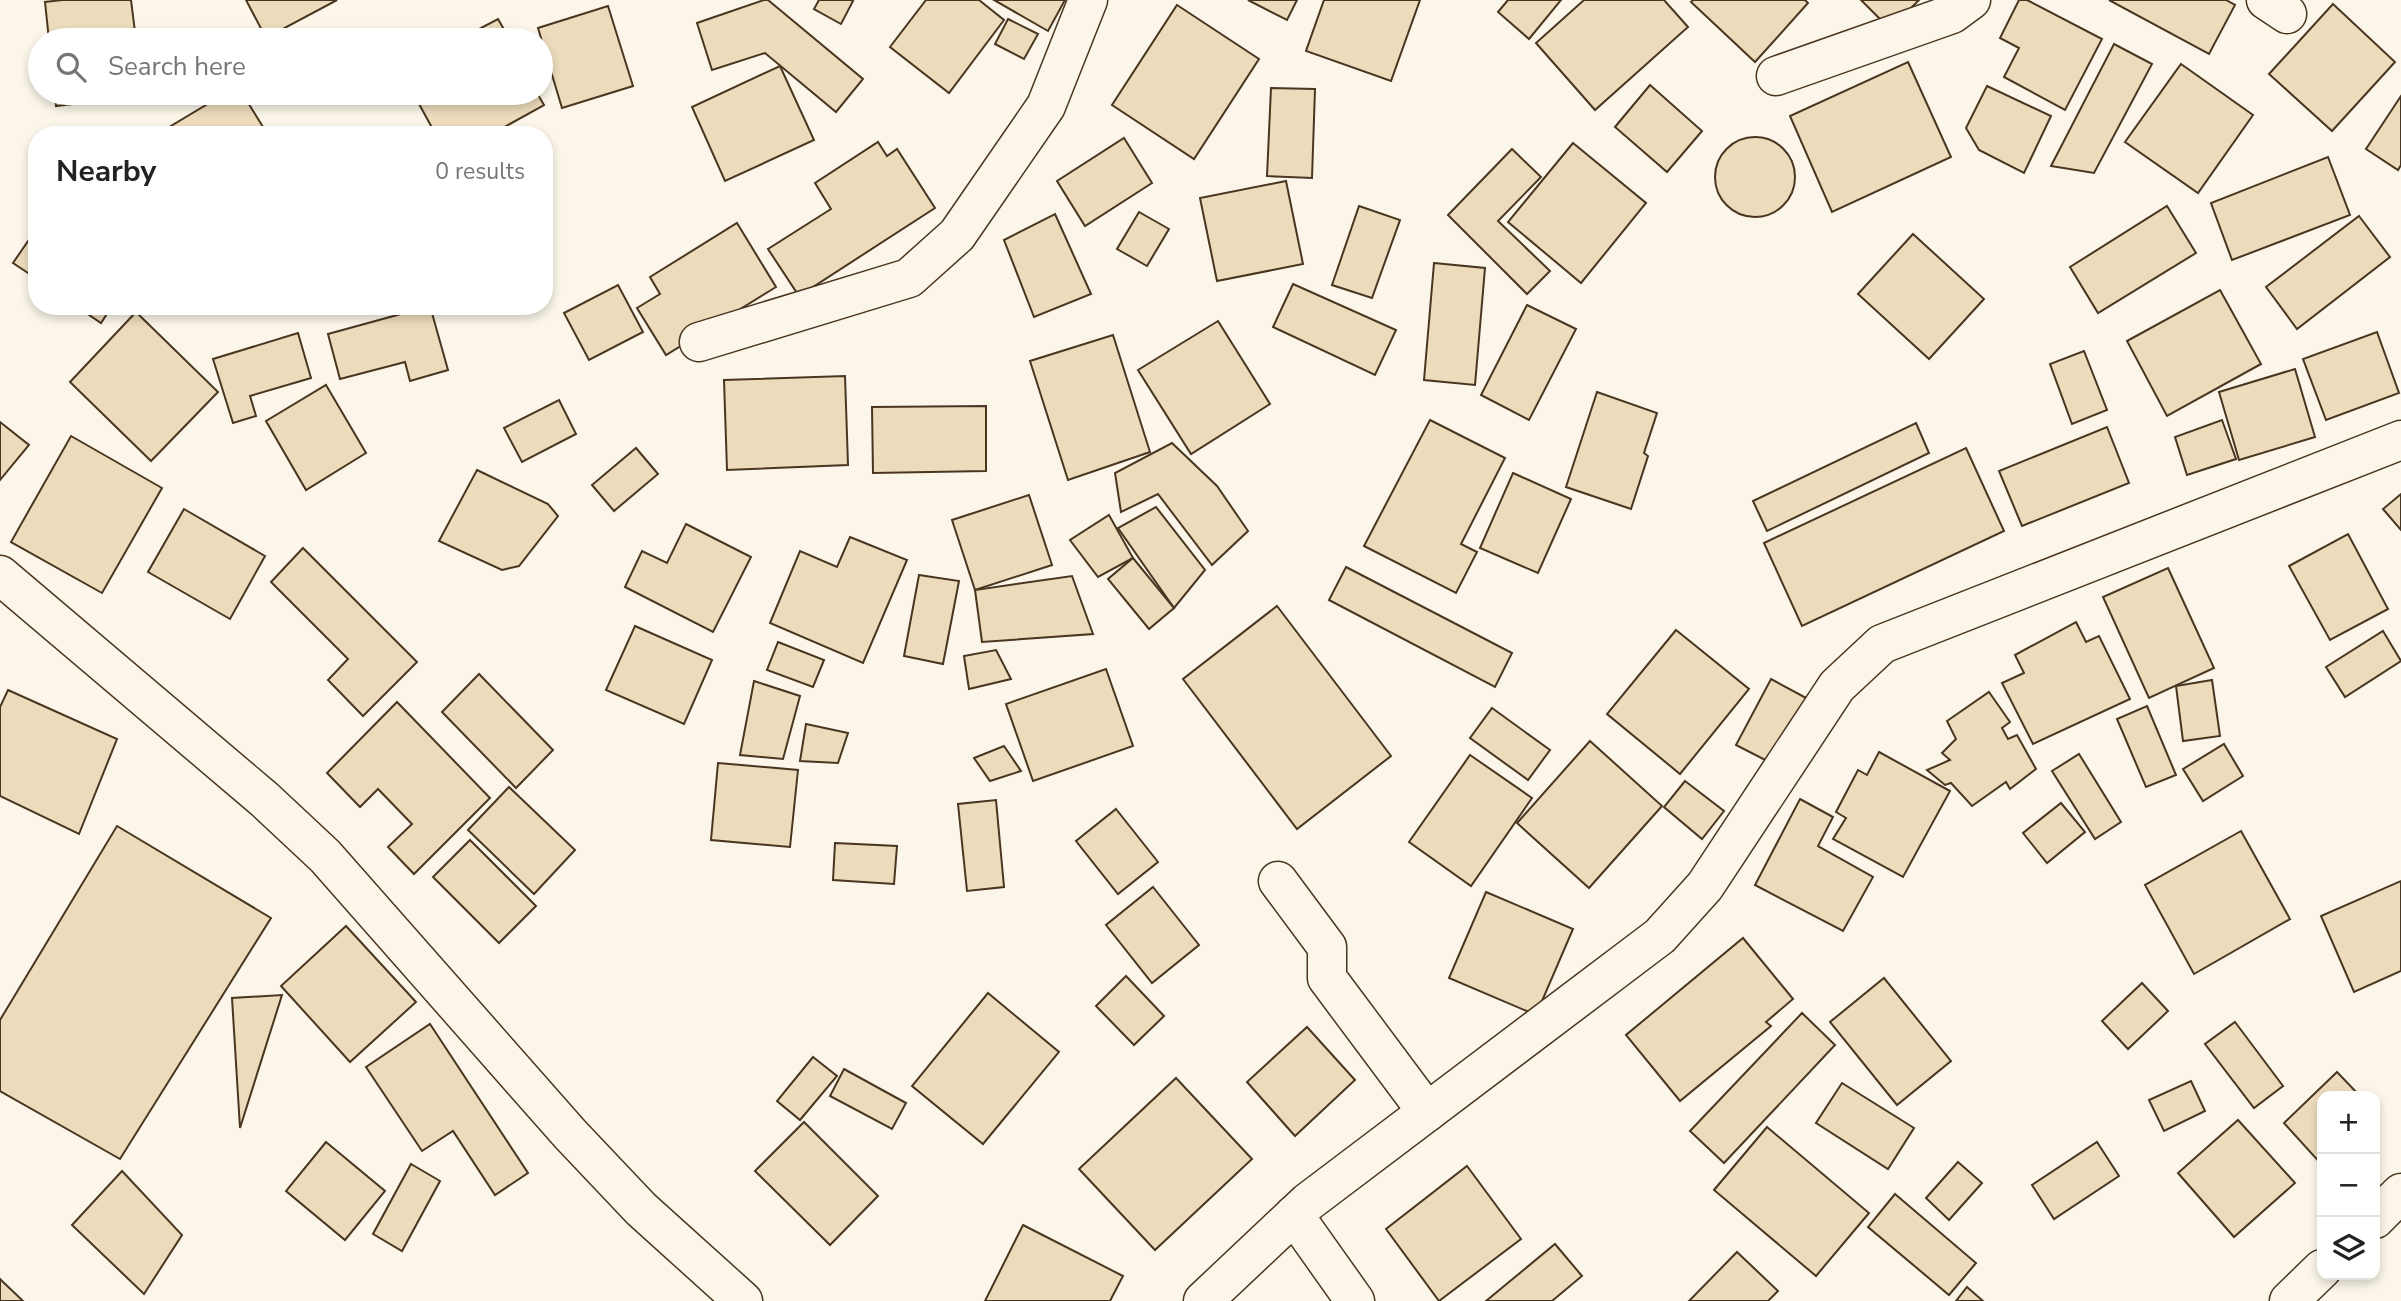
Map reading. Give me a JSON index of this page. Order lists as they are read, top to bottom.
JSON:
{
  "page": {
    "search": "Search here",
    "heading": ["Nearby", "0 results"],
    "map_buttons": ["+", "−"]
  }
}
